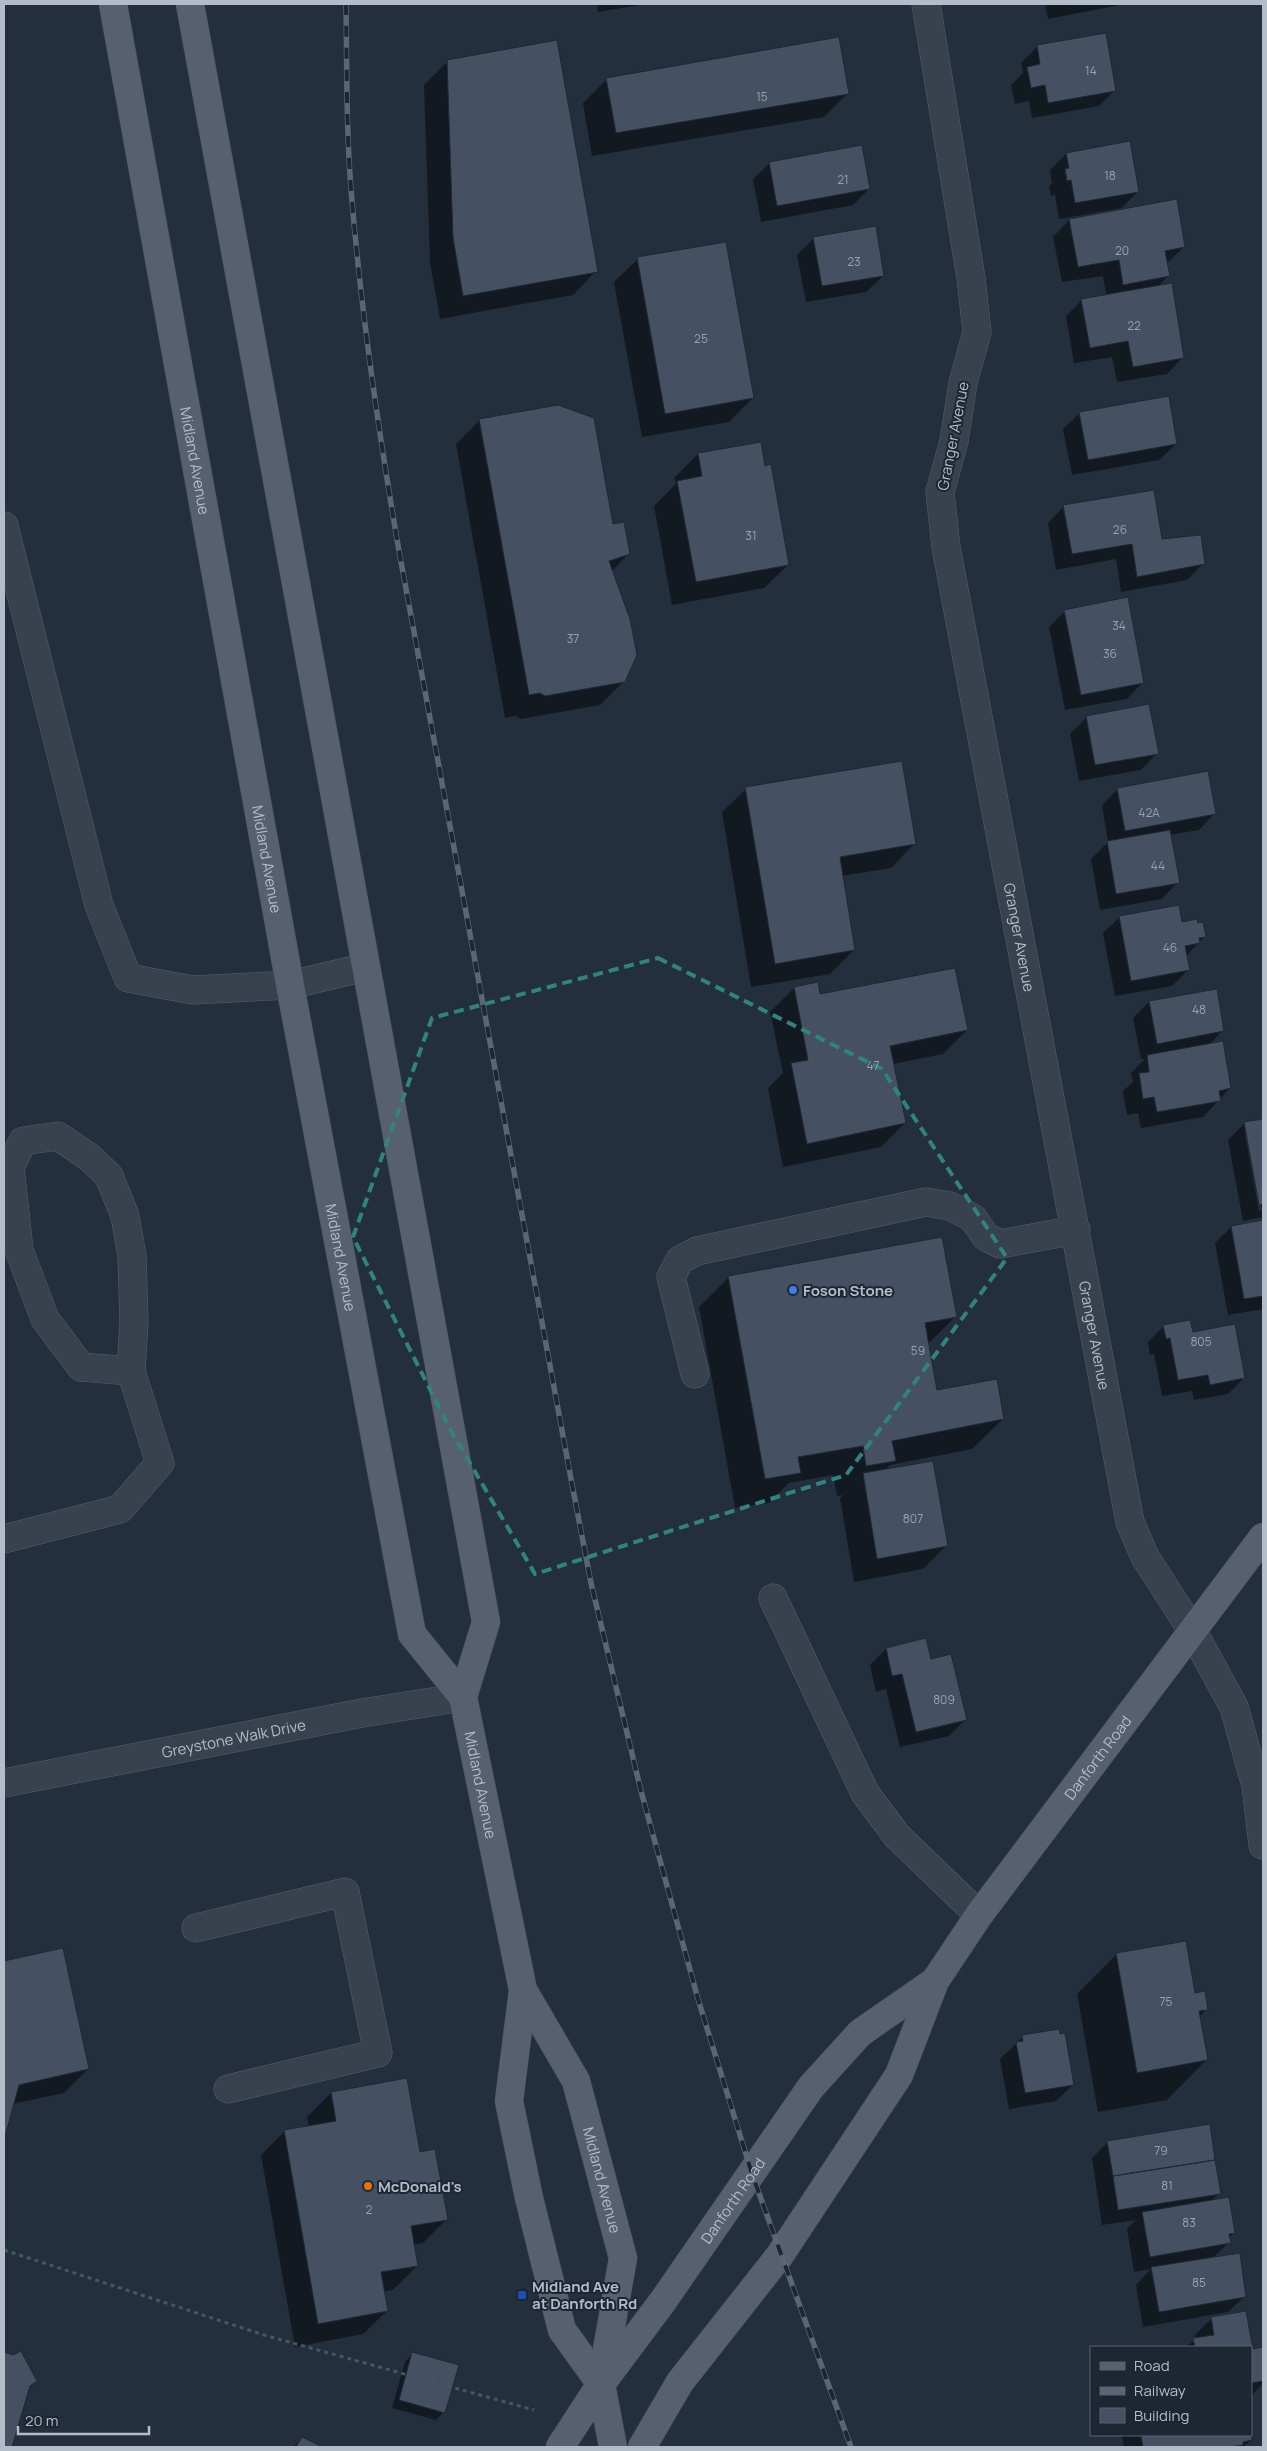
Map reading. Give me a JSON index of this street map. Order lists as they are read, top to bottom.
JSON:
{
  "streets": {
    "main road": ["Midland Avenue", "Danforth Road"],
    "street": ["Granger Avenue", "Greystone Walk Drive"]
  },
  "crossings": [
    ["Granger Avenue", "Danforth Road"],
    ["Midland Avenue", "Greystone Walk Drive"],
    ["Midland Avenue", "Danforth Road"]
  ],
  "places": {
    "other": ["Foson Stone", "McDonald's"],
    "transit": ["Midland Ave at Danforth Rd"]
  },
  "house_numbers": [
    "14",
    "15",
    "18",
    "21",
    "20",
    "23",
    "22",
    "25",
    "26",
    "31",
    "34",
    "37",
    "36",
    "42A",
    "44",
    "46",
    "48",
    "47",
    "805",
    "59",
    "807",
    "809",
    "75",
    "79",
    "81",
    "2",
    "83",
    "85"
  ],
  "legend": ["Road", "Railway", "Building"],
  "scale_bar": "20 m"
}
